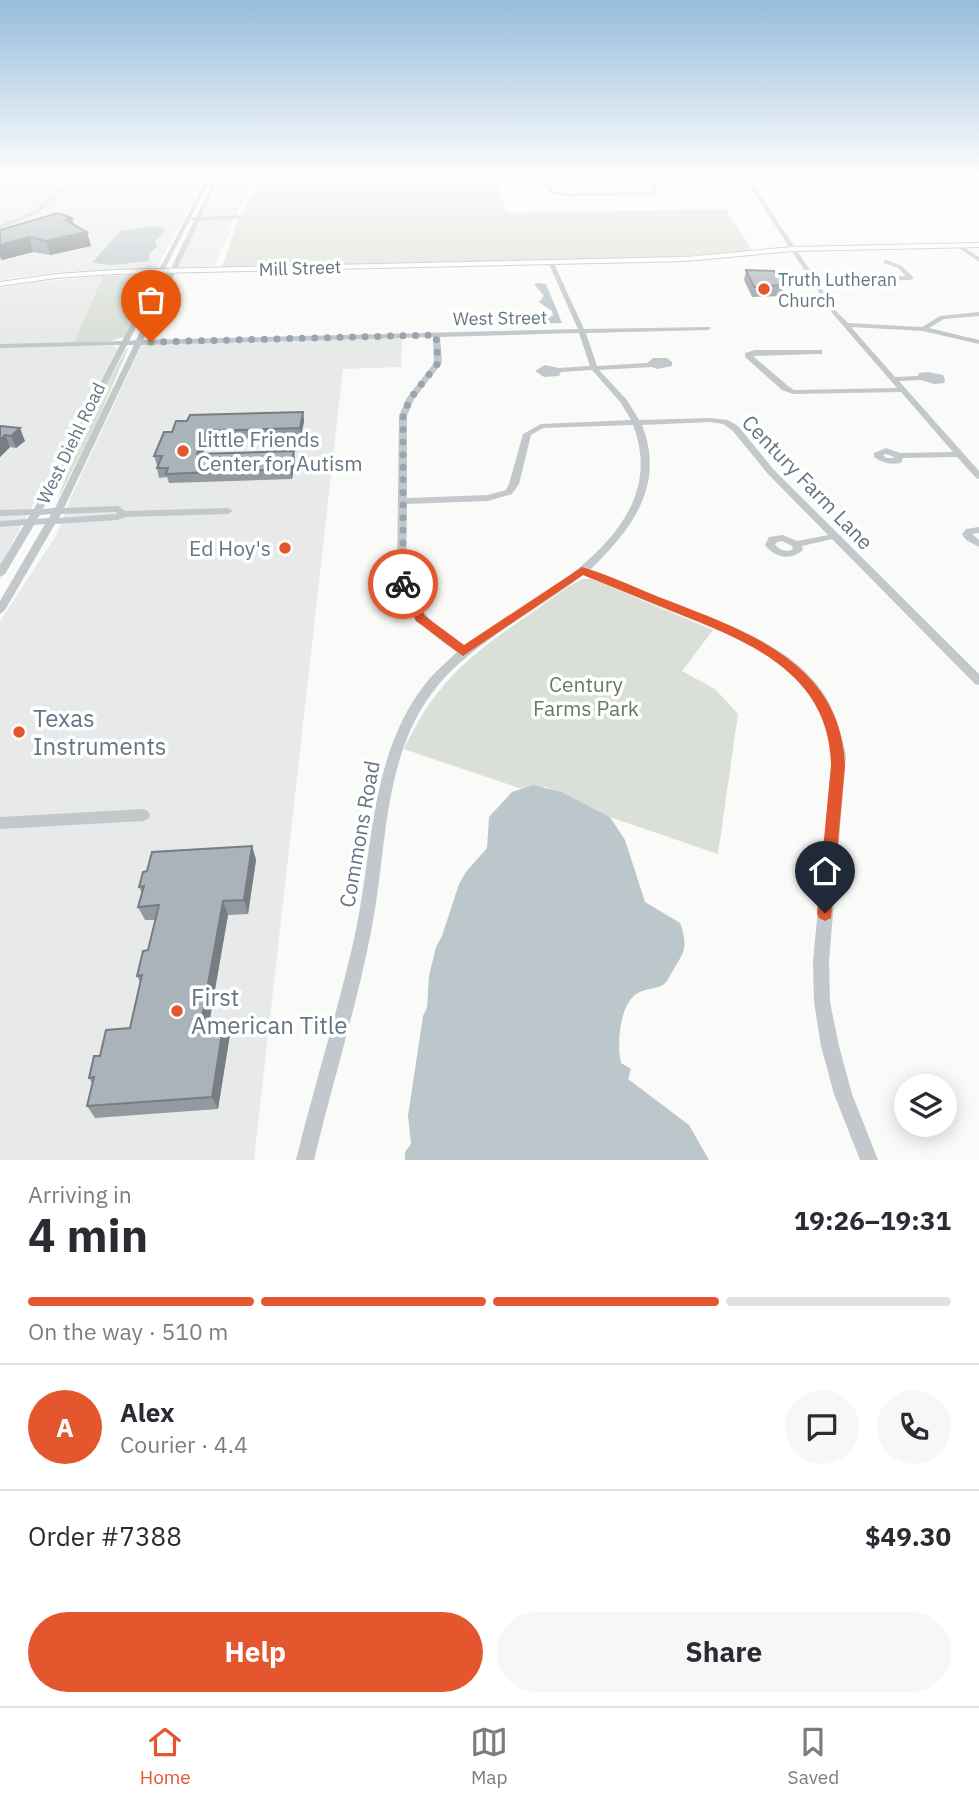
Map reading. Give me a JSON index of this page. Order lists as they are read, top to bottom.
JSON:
{
  "streets": {
    "main road": ["Mill Street"],
    "street": [
      "West Street",
      "West Diehl Road",
      "Century Farm Lane",
      "Commons Road"
    ]
  },
  "crossings": [
    ["Mill Street", "West Diehl Road"],
    ["Mill Street", "Commons Road"],
    ["West Street", "West Diehl Road"],
    ["West Street", "Commons Road"],
    ["Century Farm Lane", "Commons Road"]
  ],
  "parks": ["Century Farms Park"],
  "places": [
    "Truth Lutheran Church",
    "Little Friends Center for Autism",
    "Ed Hoy's",
    "Texas Instruments",
    "First American Title"
  ],
  "page": {
    "heading": ["4 min", "Arriving in", "19:26–19:31"],
    "panel": [
      "Alex",
      "Courier · 4.4",
      "Order #7388",
      "$49.30"
    ],
    "bar": "On the way · 510 m",
    "round": "A",
    "buttons": ["Help", "Share"],
    "tabs": ["Home", "Map", "Saved"]
  }
}
